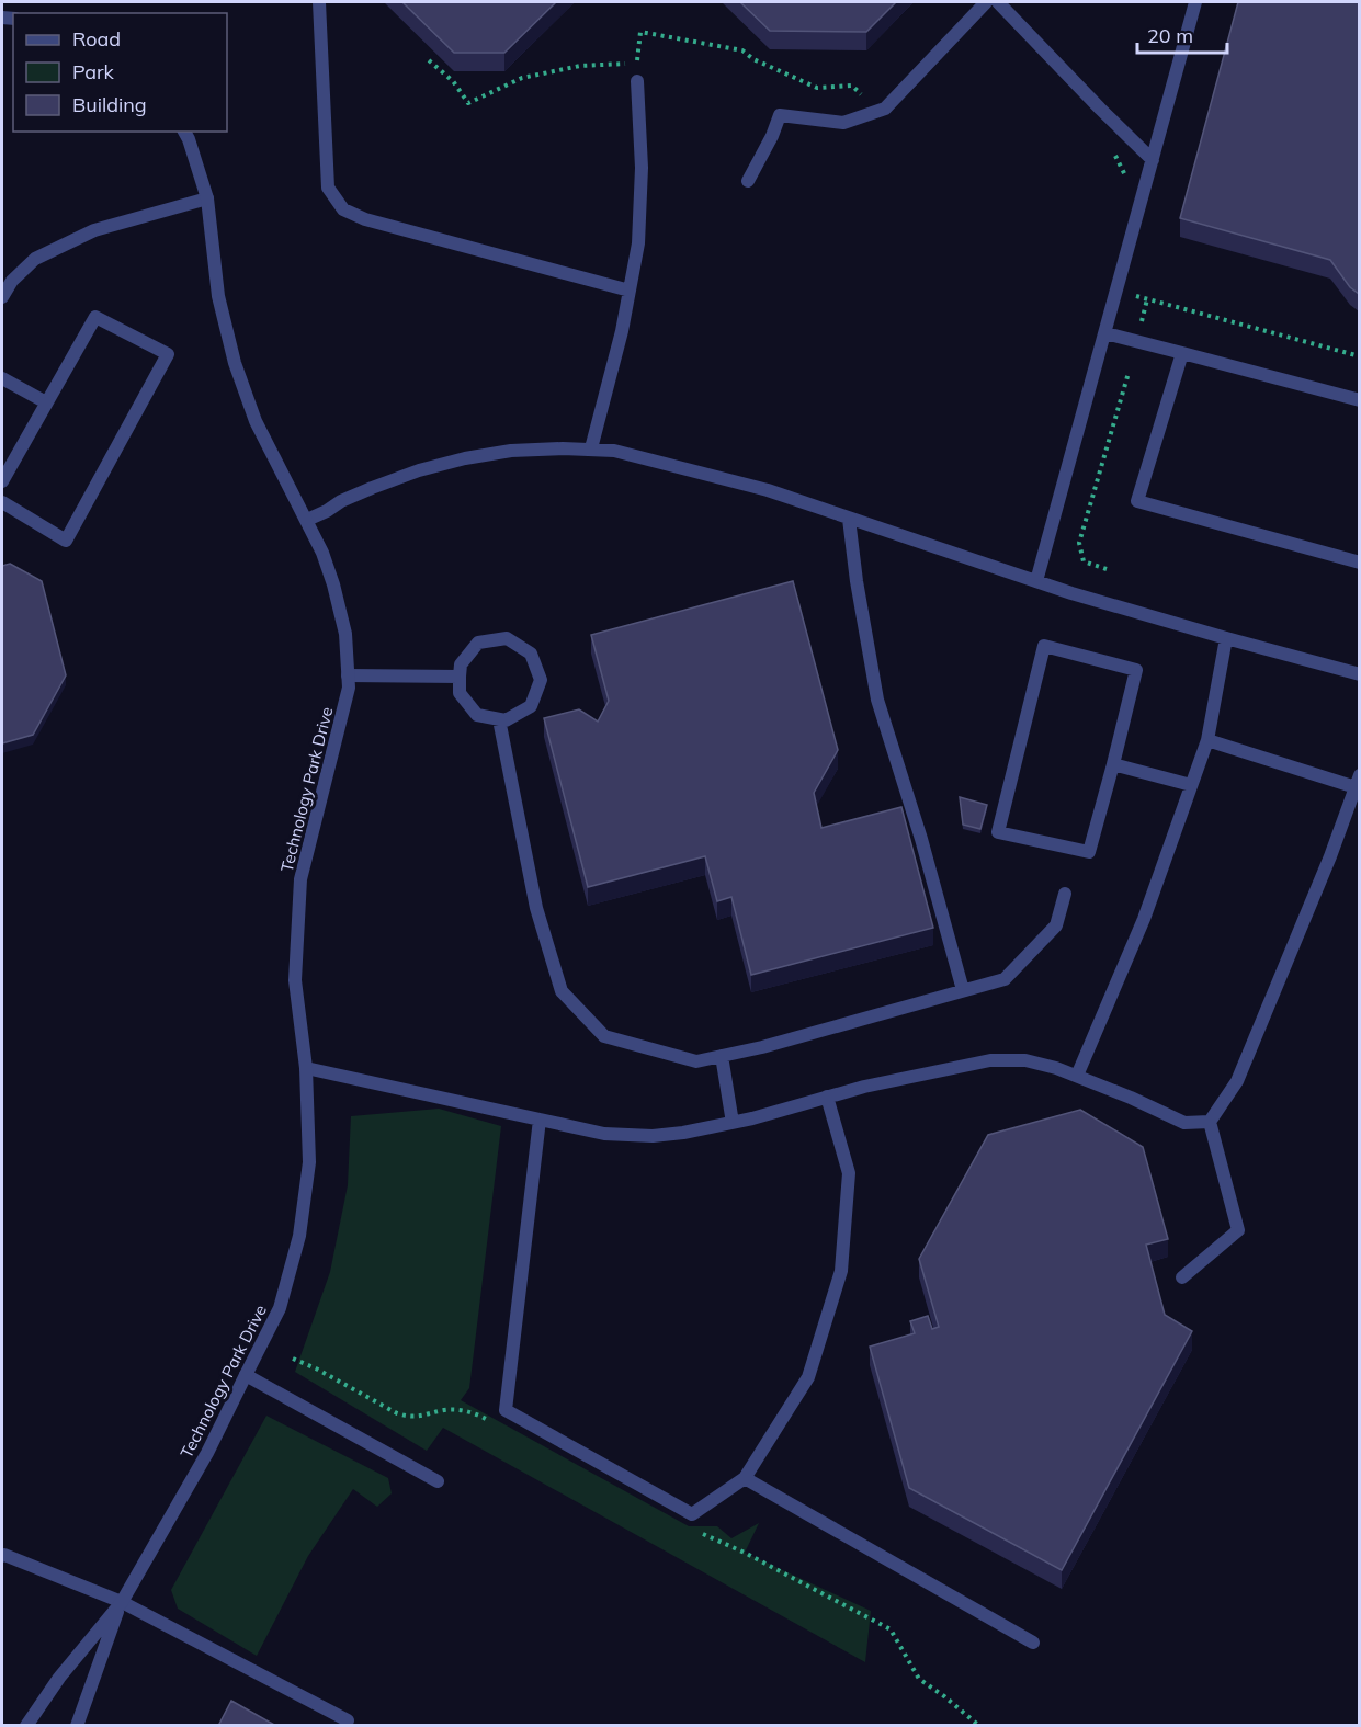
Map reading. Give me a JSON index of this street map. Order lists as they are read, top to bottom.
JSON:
{
  "streets": {
    "street": ["Technology Park Drive"]
  },
  "legend": ["Road", "Park", "Building"],
  "scale_bar": "20 m"
}
